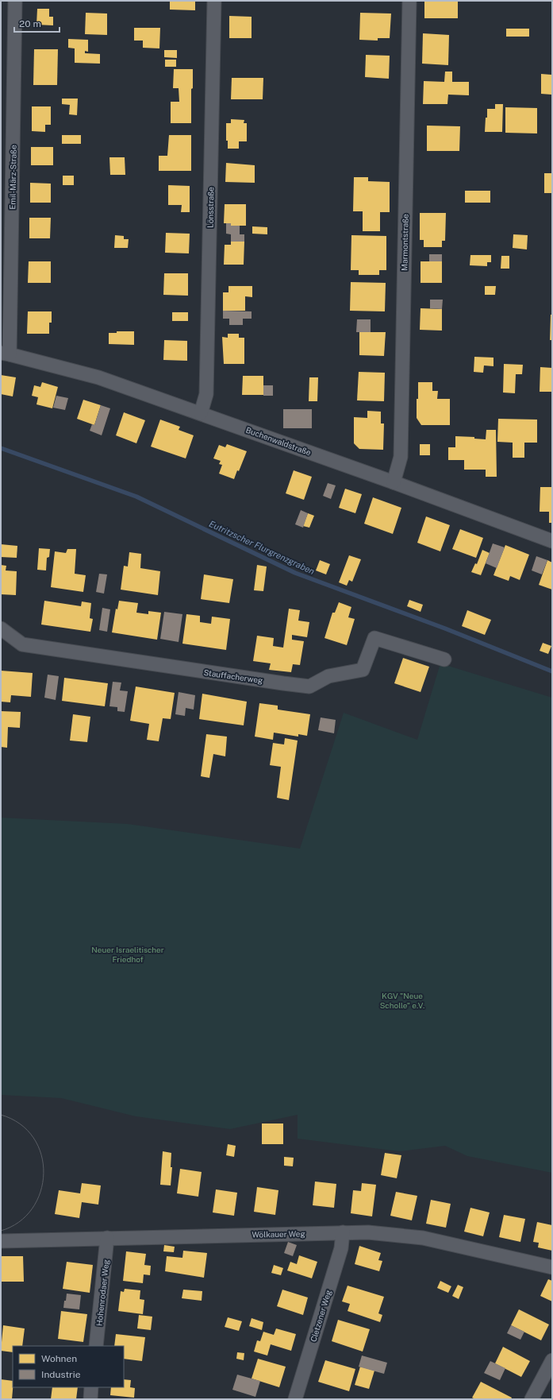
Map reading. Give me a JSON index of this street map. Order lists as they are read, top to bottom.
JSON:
{
  "streets": {
    "street": [
      "Emil-März-Straße",
      "Lönsstraße",
      "Marmontstraße",
      "Buchenwaldstraße",
      "Stauffacherweg",
      "Wölkauer Weg",
      "Hohenrodaer Weg",
      "Cletzener Weg"
    ]
  },
  "crossings": [
    ["Emil-März-Straße", "Buchenwaldstraße"],
    ["Lönsstraße", "Buchenwaldstraße"],
    ["Marmontstraße", "Buchenwaldstraße"],
    ["Wölkauer Weg", "Hohenrodaer Weg"],
    ["Wölkauer Weg", "Cletzener Weg"]
  ],
  "water": ["Eutritzscher Flurgrenzgraben"],
  "parks": ["Neuer Israelitischer Friedhof", "KGV \"Neue Scholle\" e.V."],
  "legend": ["Wohnen", "Industrie"],
  "scale_bar": "20 m"
}
